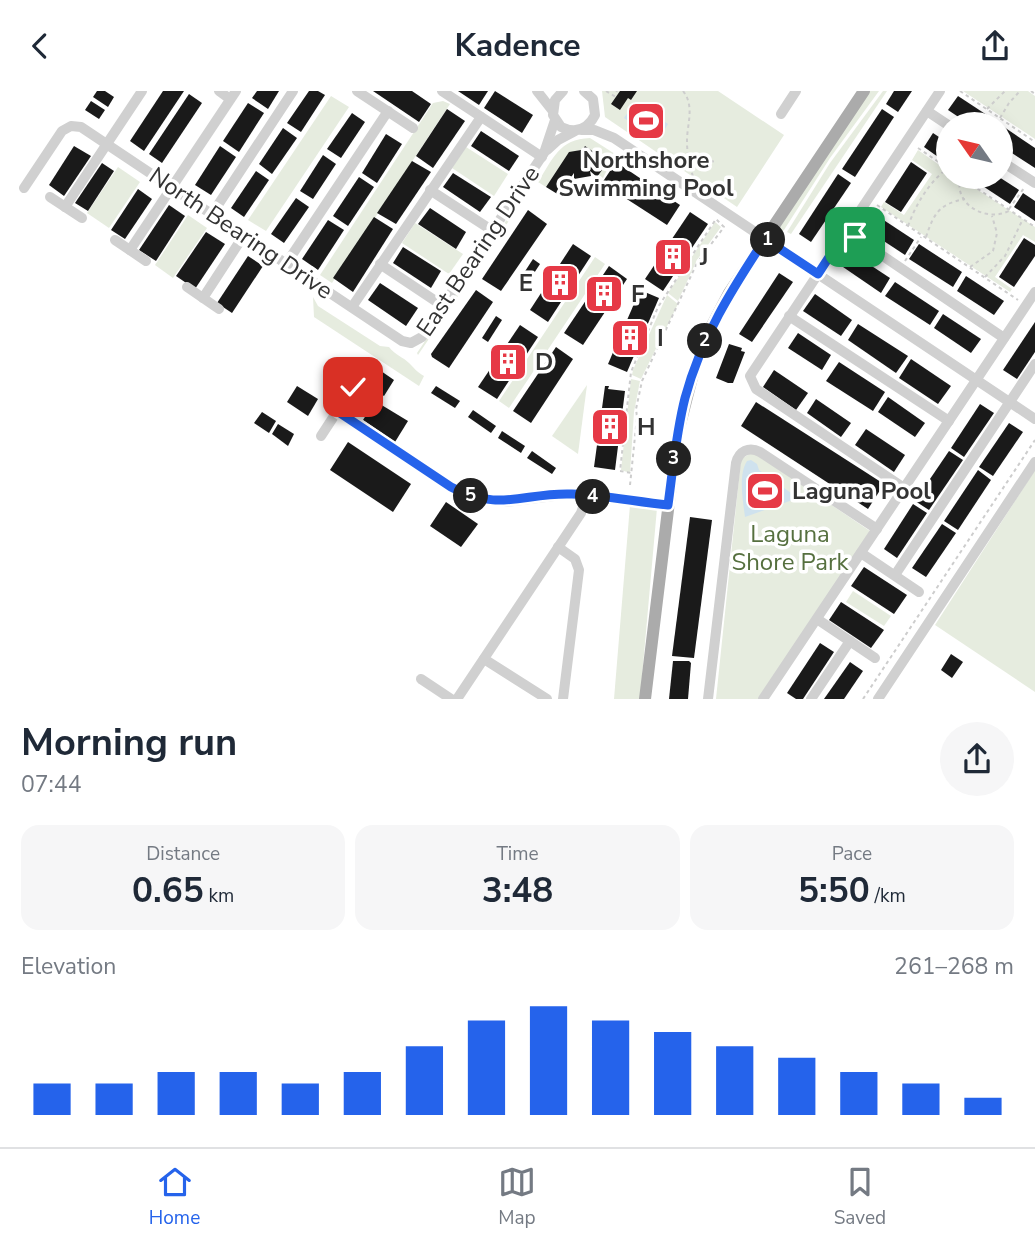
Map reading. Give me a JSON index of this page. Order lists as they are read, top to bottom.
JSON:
{
  "streets": {
    "street": ["North Bearing Drive", "East Bearing Drive"]
  },
  "crossings": [
    ["North Bearing Drive", "East Bearing Drive"]
  ],
  "parks": ["Laguna Shore Park"],
  "places": {
    "sports": ["Northshore Swimming Pool", "Laguna Pool"],
    "building": [
      "J",
      "E",
      "F",
      "I",
      "D",
      "H"
    ]
  },
  "north": "top left",
  "page": {
    "header": "Kadence",
    "pins": [
      "1",
      "2",
      "3",
      "5",
      "4"
    ],
    "heading": ["Morning run", "07:44"],
    "stats": [
      ["Distance", "0.65 km"],
      ["Time", "3:48"],
      ["Pace", "5:50 /km"]
    ],
    "chart": ["Elevation", "261–268 m"],
    "tabs": ["Home", "Map", "Saved"]
  }
}
